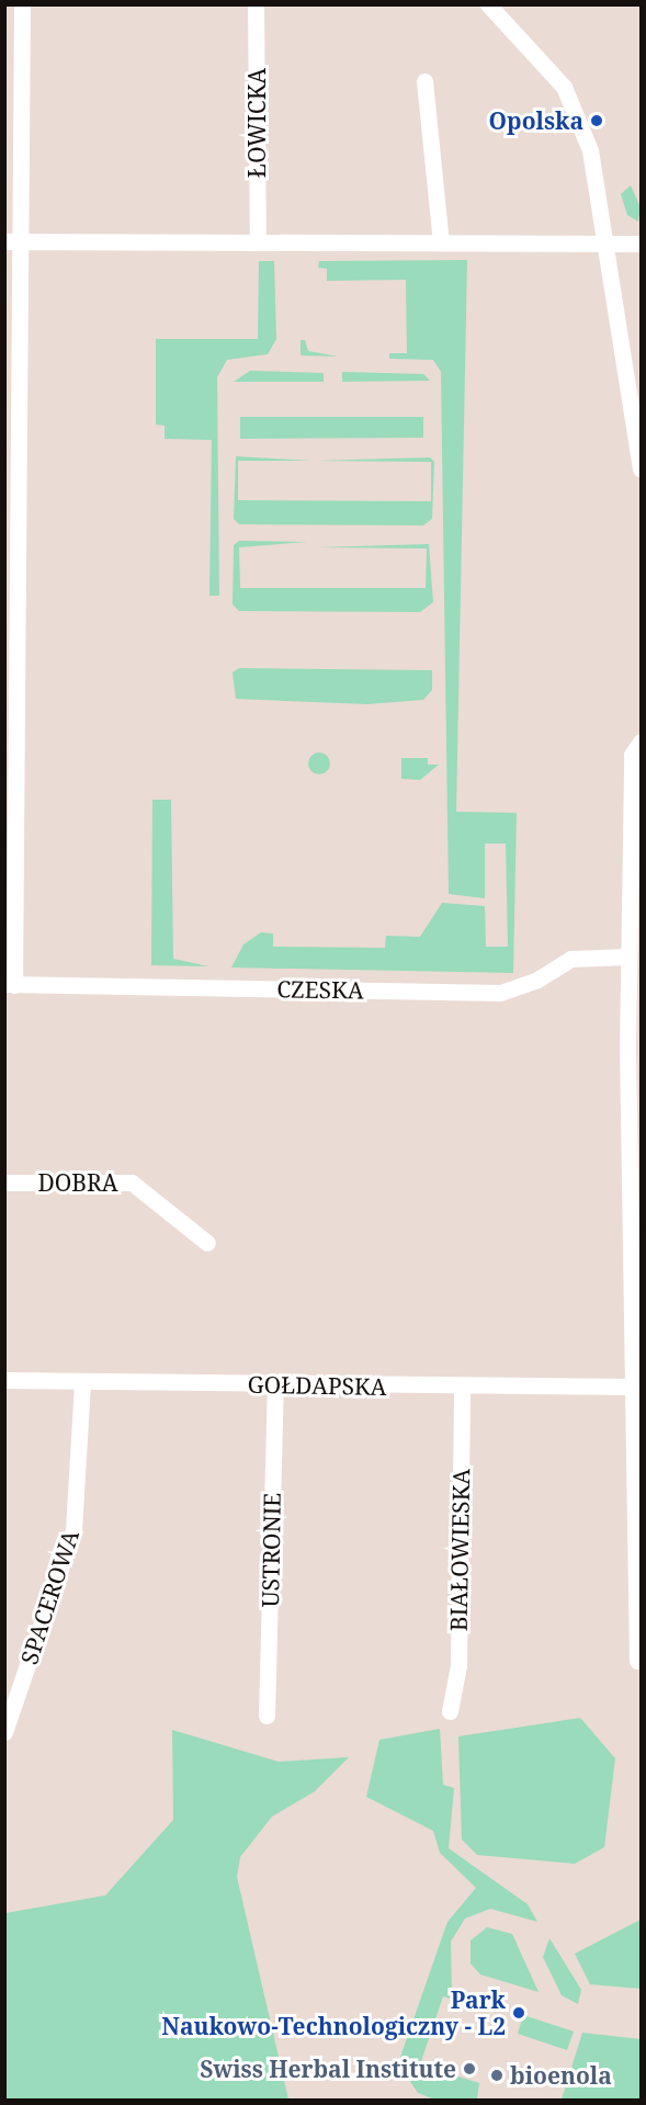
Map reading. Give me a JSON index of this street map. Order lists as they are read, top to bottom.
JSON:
{
  "streets": {
    "street": [
      "ŁOWICKA",
      "CZESKA",
      "DOBRA",
      "GOŁDAPSKA",
      "USTRONIE",
      "BIAŁOWIESKA",
      "SPACEROWA"
    ]
  },
  "crossings": [
    ["GOŁDAPSKA", "USTRONIE"],
    ["GOŁDAPSKA", "BIAŁOWIESKA"],
    ["GOŁDAPSKA", "SPACEROWA"]
  ],
  "places": [
    "Opolska",
    "Park Naukowo-Technologiczny - L2",
    "Swiss Herbal Institute",
    "bioenola"
  ]
}
